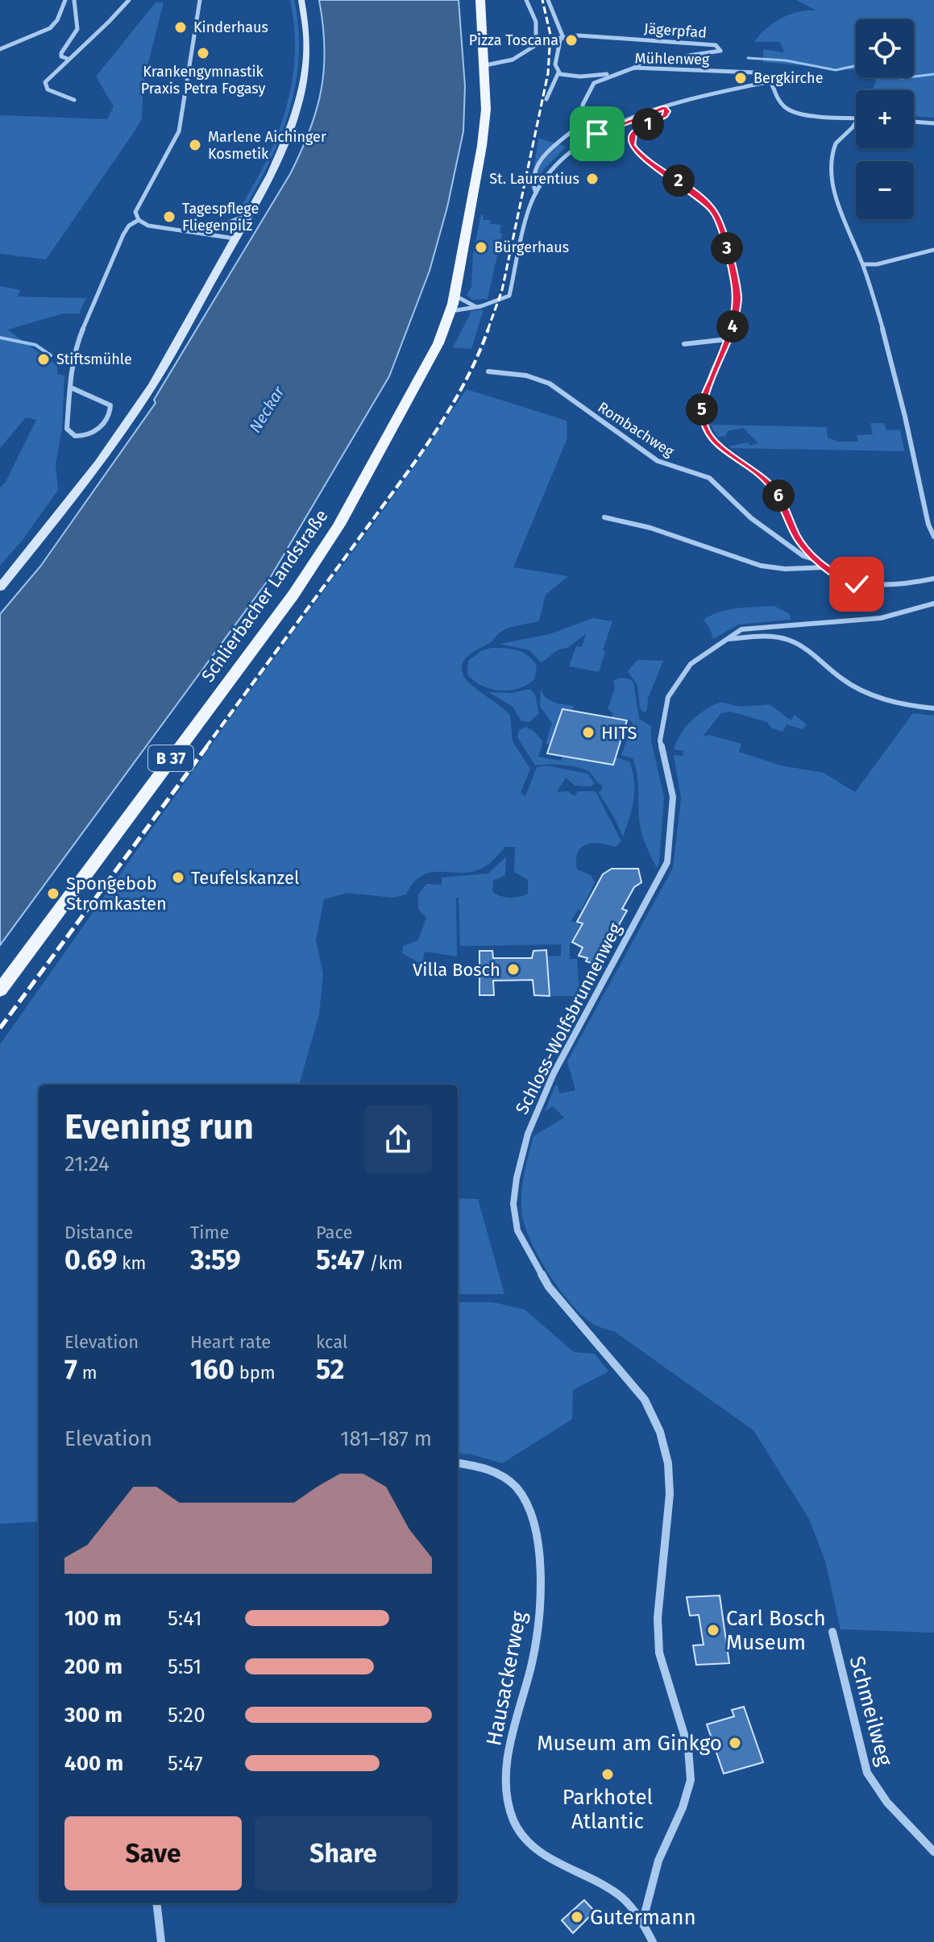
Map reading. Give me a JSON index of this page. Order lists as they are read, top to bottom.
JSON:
{
  "streets": {
    "main road": ["Schlierbacher Landstraße", "B 37"],
    "street": [
      "Jägerpfad",
      "Mühlenweg",
      "Rombachweg",
      "Schloss-Wolfsbrunnenweg",
      "Hausackerweg",
      "Schmeilweg"
    ]
  },
  "crossings": [
    ["Jägerpfad", "Mühlenweg"],
    ["Schloss-Wolfsbrunnenweg", "Hausackerweg"]
  ],
  "water": ["Neckar"],
  "places": [
    "Kinderhaus",
    "Pizza Toscana",
    "Krankengymnastik Praxis Petra Fogasy",
    "Bergkirche",
    "Marlene Aichinger Kosmetik",
    "St. Laurentius",
    "Tagespflege Fliegenpilz",
    "Bürgerhaus",
    "Stiftsmühle",
    "HITS",
    "Teufelskanzel",
    "Spongebob Stromkasten",
    "Villa Bosch",
    "Carl Bosch Museum",
    "Museum am Ginkgo",
    "Parkhotel Atlantic",
    "Gutermann"
  ],
  "page": {
    "map_buttons": ["+", "−"],
    "pins": [
      "1",
      "2",
      "3",
      "4",
      "5",
      "6"
    ],
    "heading": ["Evening run", "21:24"],
    "stats": [
      ["Distance", "0.69 km"],
      ["Time", "3:59"],
      ["Pace", "5:47 /km"],
      ["Elevation", "7 m"],
      ["Heart rate", "160 bpm"],
      ["kcal", "52"]
    ],
    "chart": ["Elevation", "181–187 m"],
    "list": [
      {
        "name": "100 m",
        "note": "5:41"
      },
      {
        "name": "200 m",
        "note": "5:51"
      },
      {
        "name": "300 m",
        "note": "5:20"
      },
      {
        "name": "400 m",
        "note": "5:47"
      }
    ],
    "buttons": ["Save", "Share"]
  }
}
